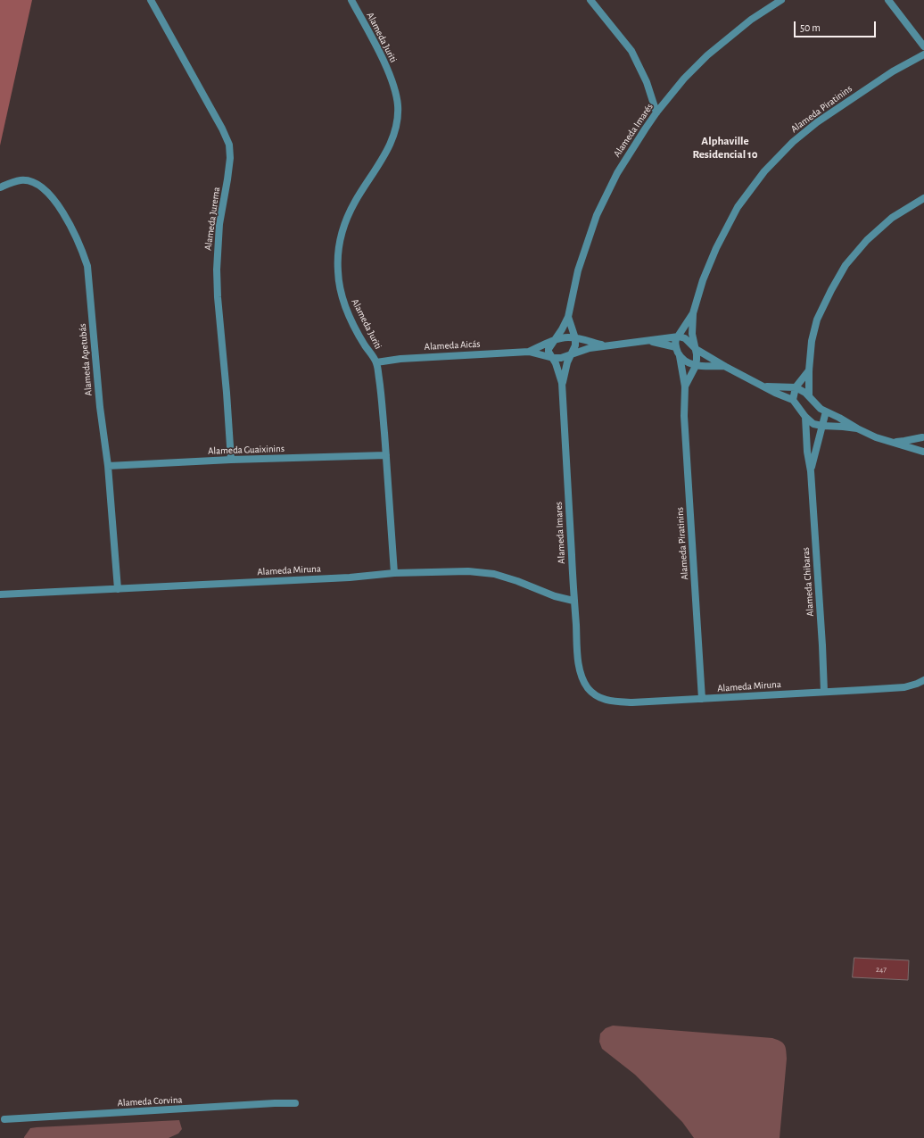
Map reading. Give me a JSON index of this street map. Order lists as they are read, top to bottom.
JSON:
{
  "streets": {
    "street": [
      "Alameda Juriti",
      "Alameda Piratinins",
      "Alameda Imarés",
      "Alameda Jurema",
      "Alameda Aicás",
      "Alameda Apetubás",
      "Alameda Guaixinins",
      "Alameda Imares",
      "Alameda Miruna",
      "Alameda Chibaras",
      "Alameda Corvina"
    ]
  },
  "crossings": [
    ["Alameda Juriti", "Alameda Aicás"],
    ["Alameda Juriti", "Alameda Guaixinins"],
    ["Alameda Juriti", "Alameda Miruna"],
    ["Alameda Piratinins", "Alameda Miruna"],
    ["Alameda Jurema", "Alameda Guaixinins"],
    ["Alameda Apetubás", "Alameda Guaixinins"],
    ["Alameda Apetubás", "Alameda Miruna"],
    ["Alameda Imares", "Alameda Miruna"],
    ["Alameda Miruna", "Alameda Chibaras"]
  ],
  "districts": ["Alphaville Residencial 10"],
  "house_numbers": ["247"],
  "scale_bar": "50 m"
}
